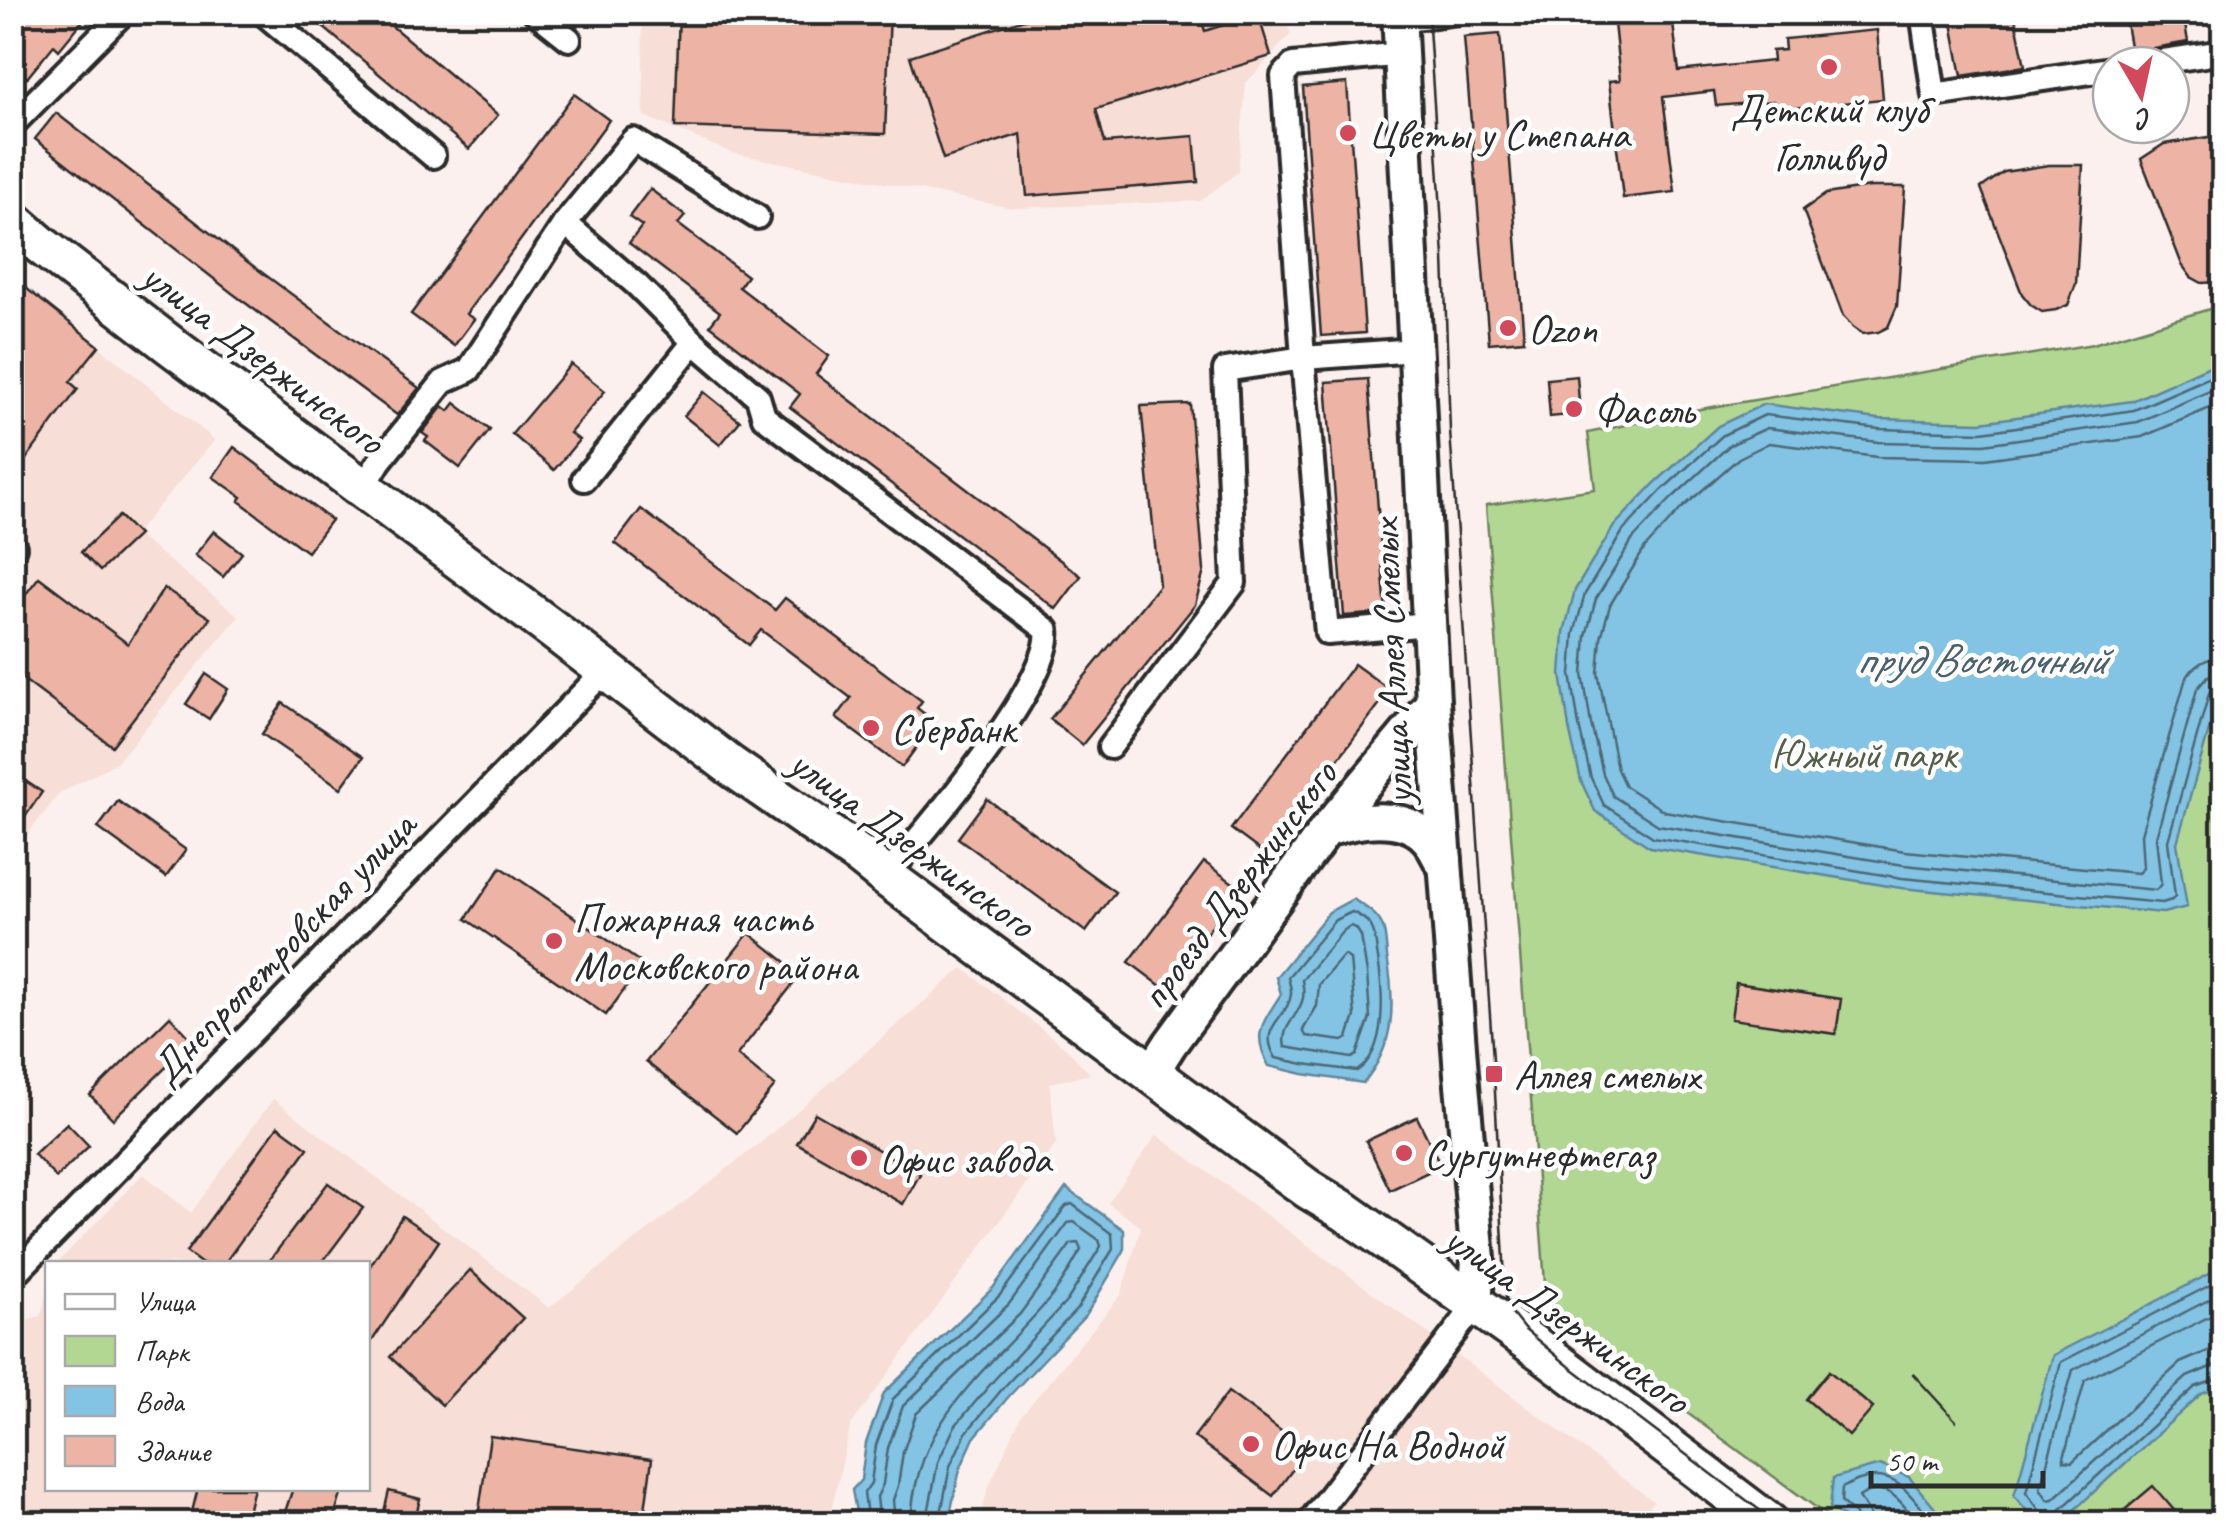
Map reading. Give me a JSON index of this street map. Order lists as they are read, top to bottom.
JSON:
{
  "streets": {
    "main road": ["улица Дзержинского", "улица Аллея Смелых", "проезд Дзержинского"],
    "street": ["Днепропетровская улица"]
  },
  "crossings": [
    ["улица Дзержинского", "улица Аллея Смелых"],
    ["улица Дзержинского", "проезд Дзержинского"],
    ["улица Дзержинского", "Днепропетровская улица"],
    ["улица Аллея Смелых", "проезд Дзержинского"]
  ],
  "water": ["пруд Восточный"],
  "parks": ["Южный парк"],
  "places": {
    "other": [
      "Детский клуб Голливуд",
      "Цветы у Степана",
      "Ozon",
      "Фасоль",
      "Сбербанк",
      "Пожарная часть Московского района",
      "Сургутнефтегаз",
      "Офис завода",
      "Офис На Водной"
    ],
    "transit": ["Аллея смелых"]
  },
  "legend": [
    "Улица",
    "Парк",
    "Вода",
    "Здание"
  ],
  "scale_bar": "50 m",
  "north": "bottom"
}
